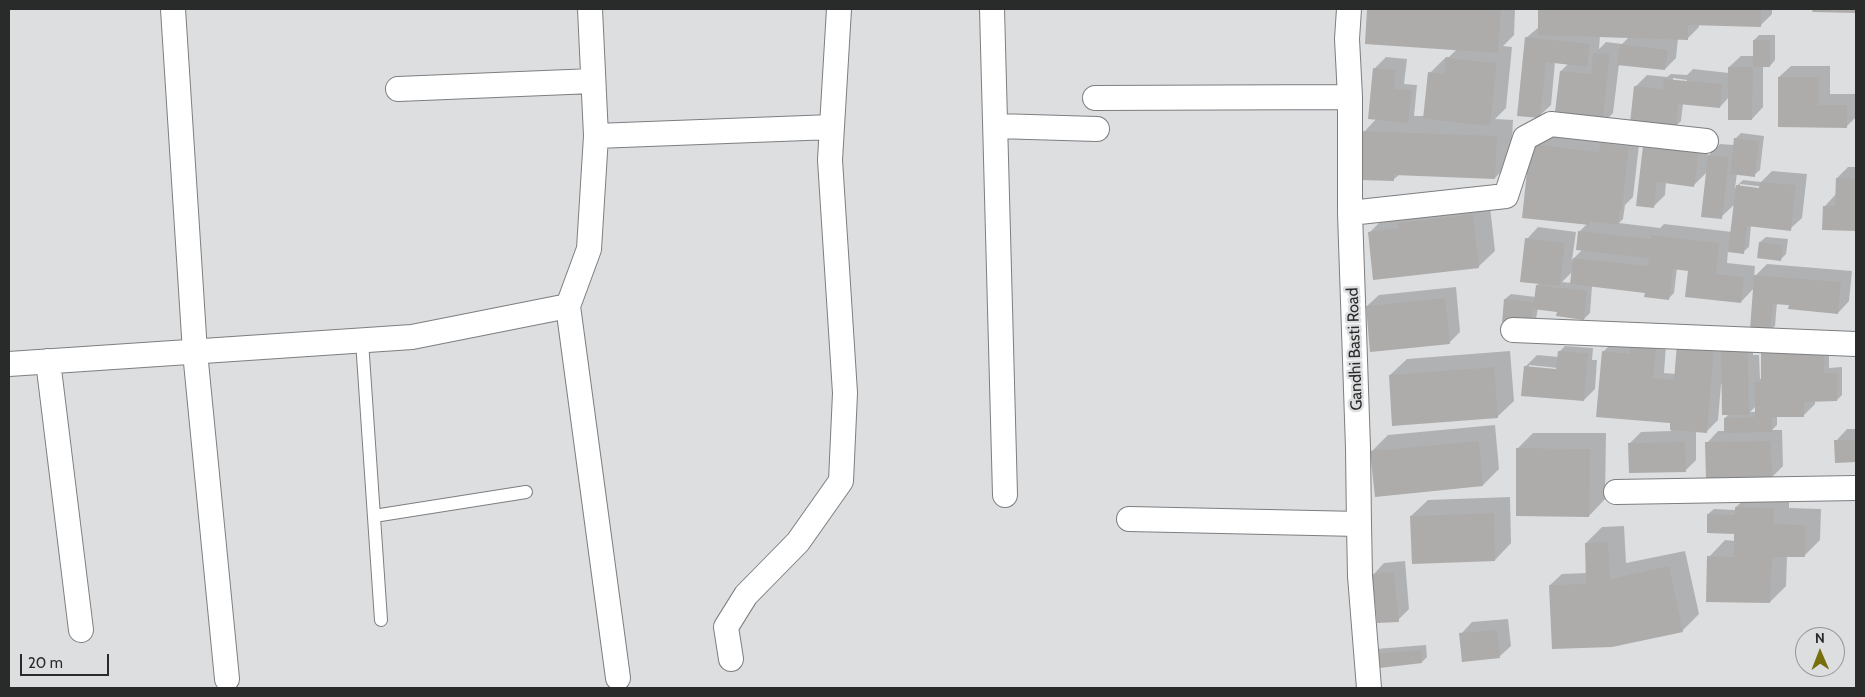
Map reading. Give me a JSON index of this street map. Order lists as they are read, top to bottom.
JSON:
{
  "streets": {
    "street": ["Gandhi Basti Road"]
  },
  "scale_bar": "20 m",
  "north": "top"
}
